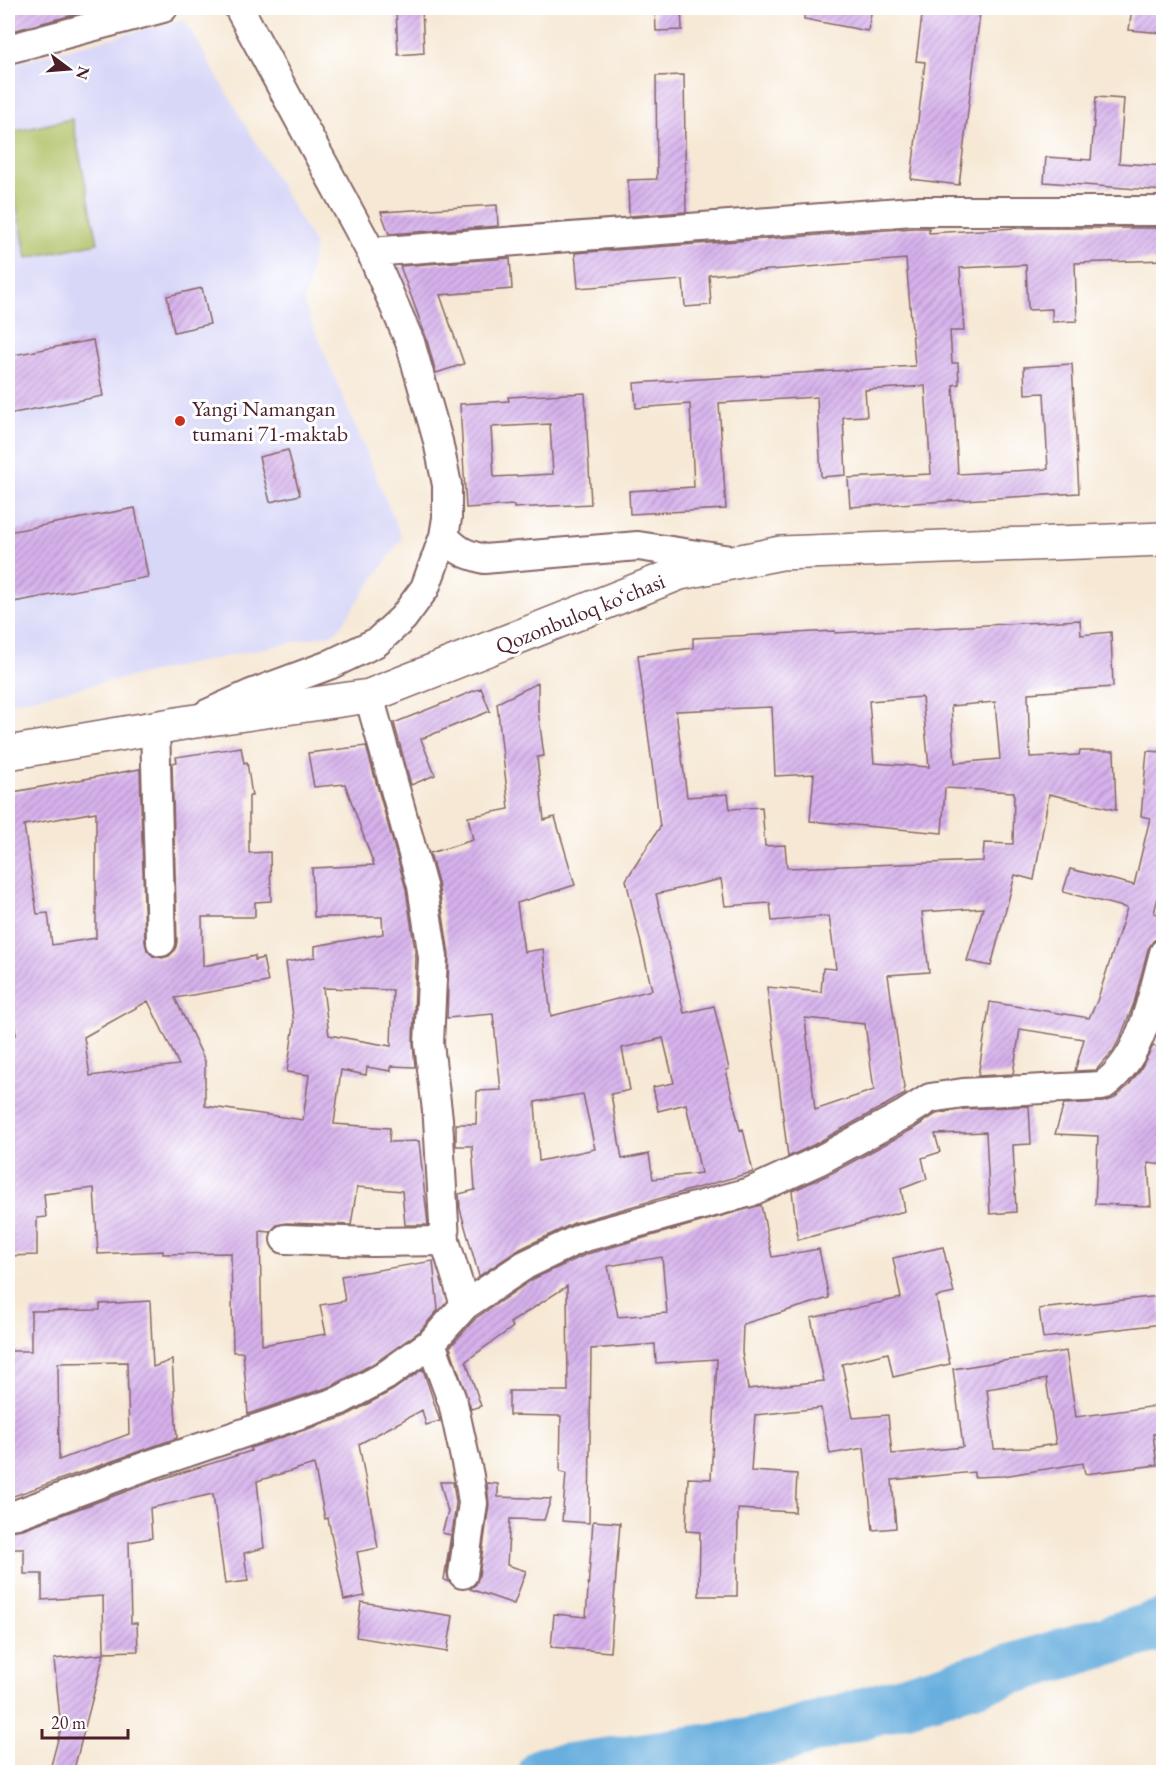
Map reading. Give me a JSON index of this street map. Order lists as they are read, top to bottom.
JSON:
{
  "streets": {
    "main road": ["Qozonbuloq koʻchasi"]
  },
  "places": ["Yangi Namangan tumani 71-maktab"],
  "scale_bar": "20 m",
  "north": "right"
}
